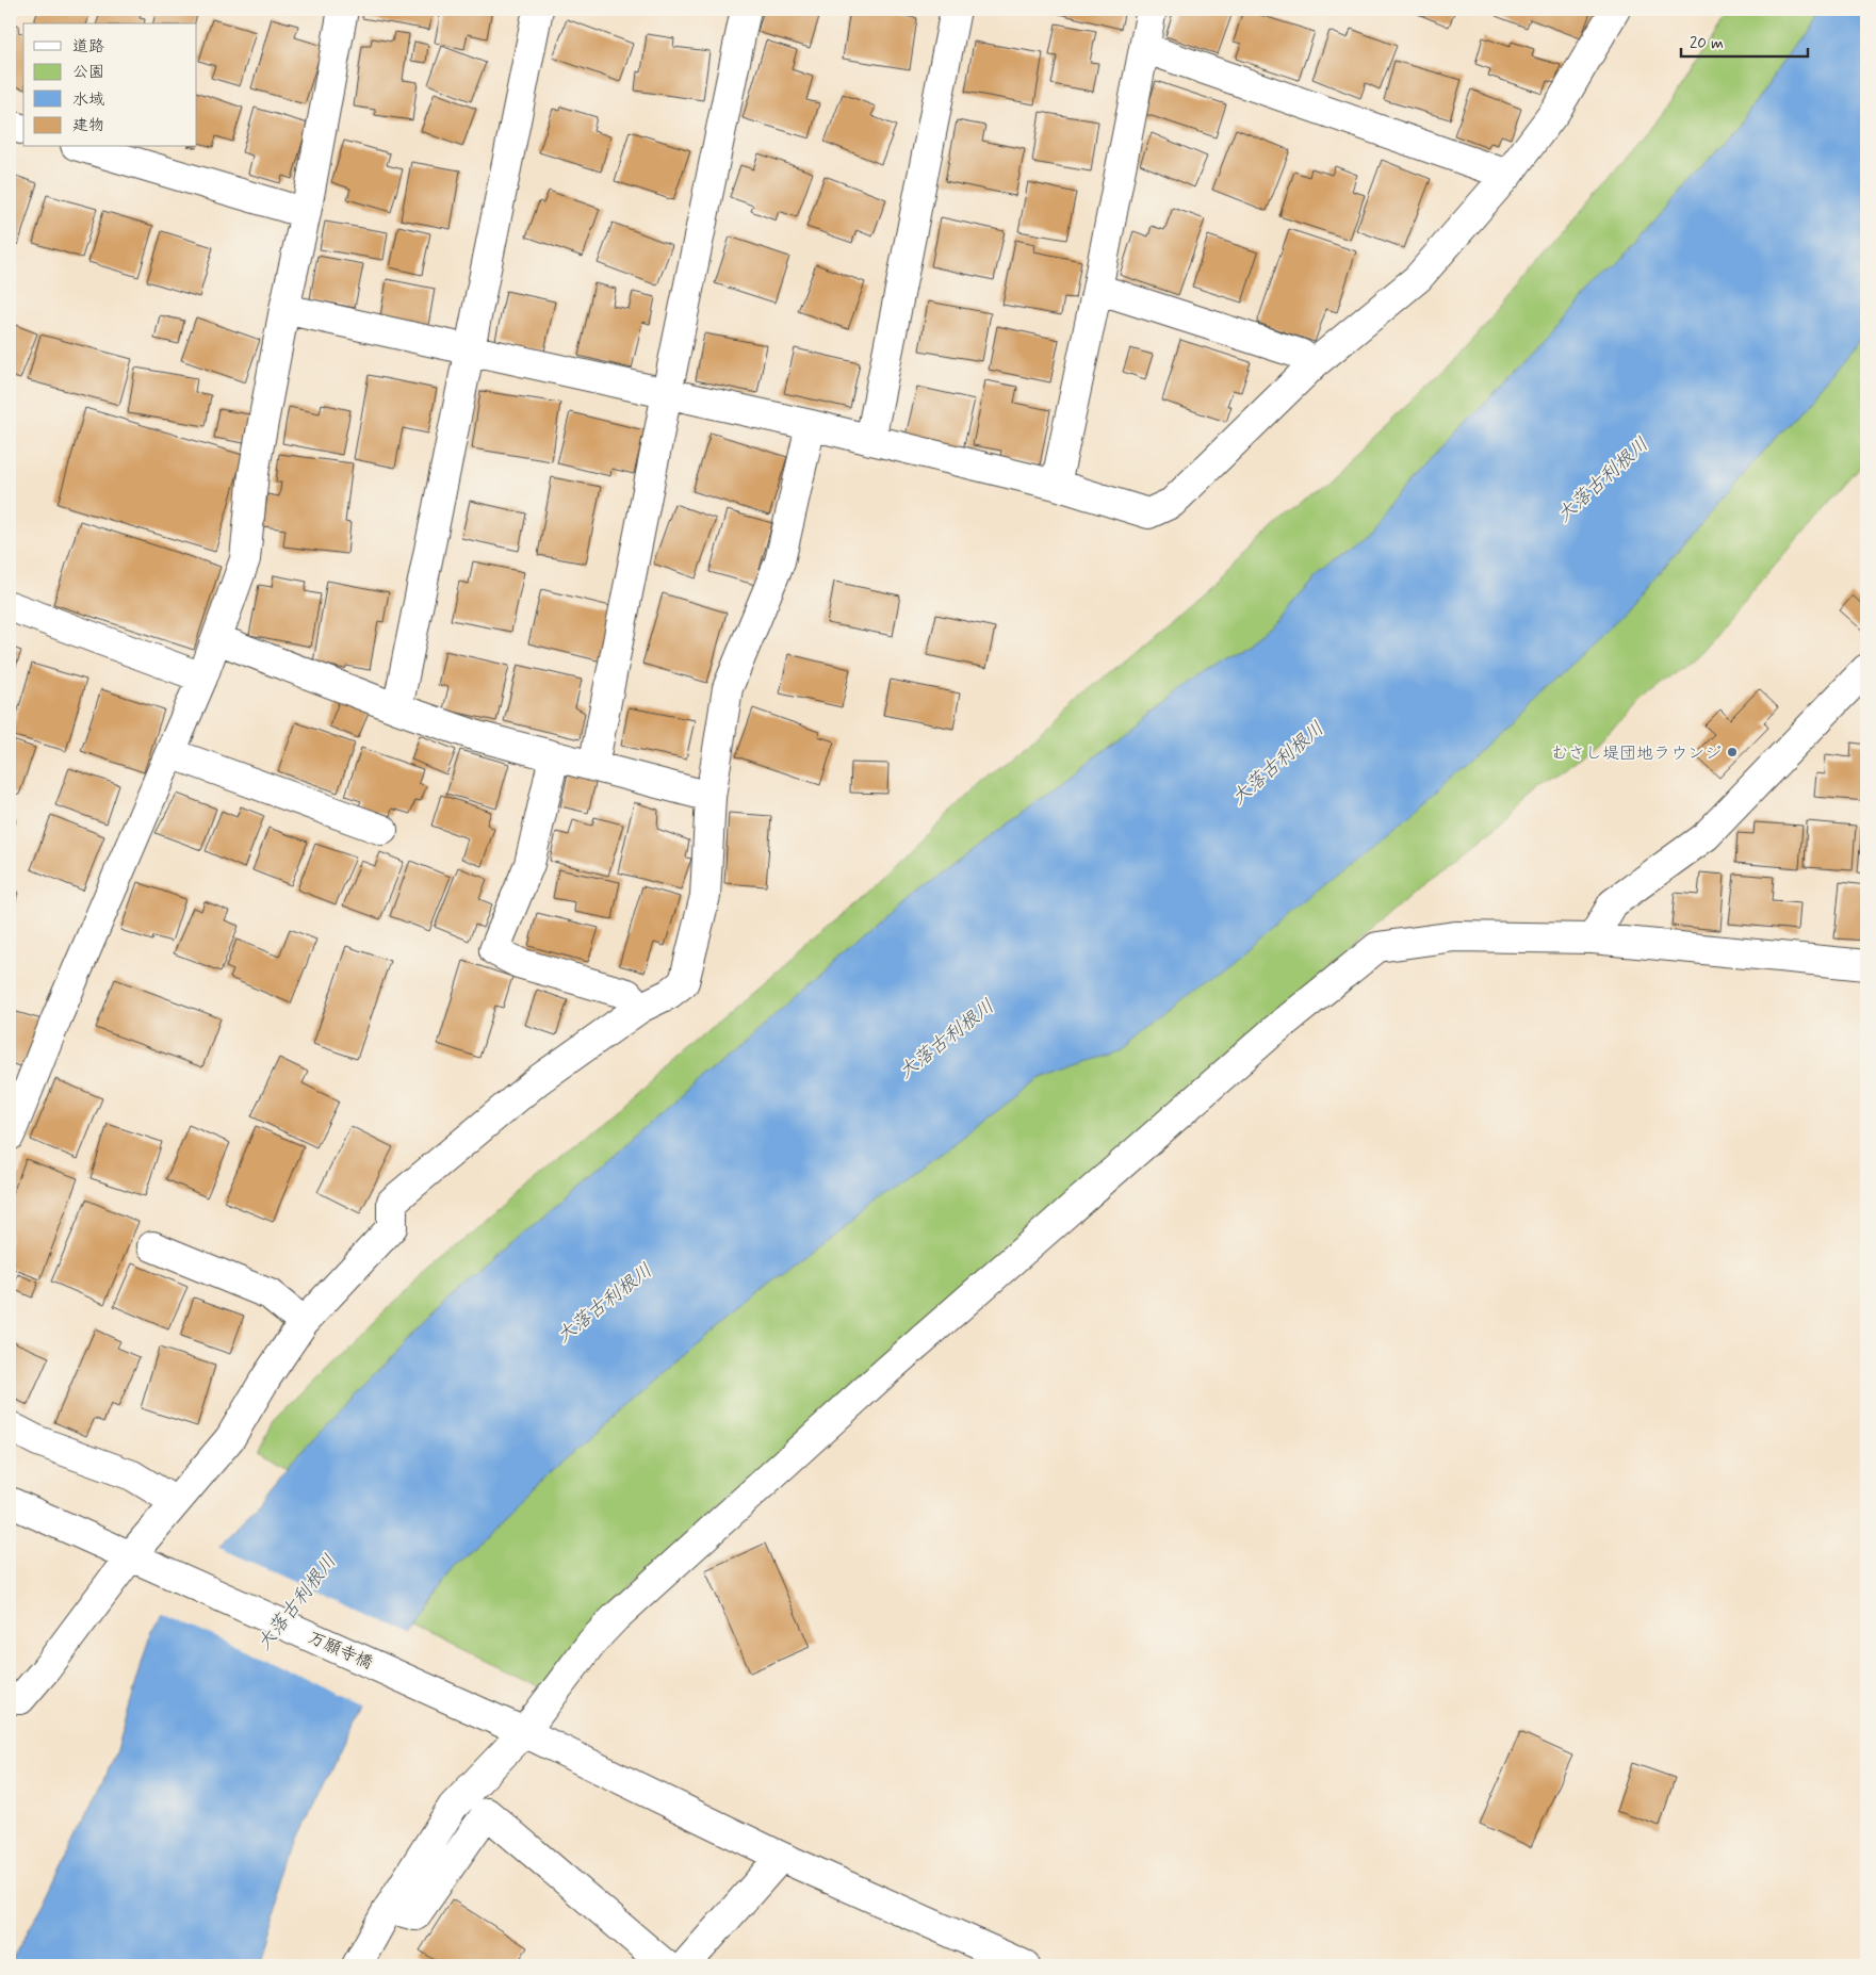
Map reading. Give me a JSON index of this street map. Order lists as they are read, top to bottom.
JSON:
{
  "streets": {
    "street": ["万願寺橋"]
  },
  "water": ["大落古利根川"],
  "places": ["むさし堤団地ラウンジ"],
  "legend": [
    "道路",
    "公園",
    "水域",
    "建物"
  ],
  "scale_bar": "20 m"
}
